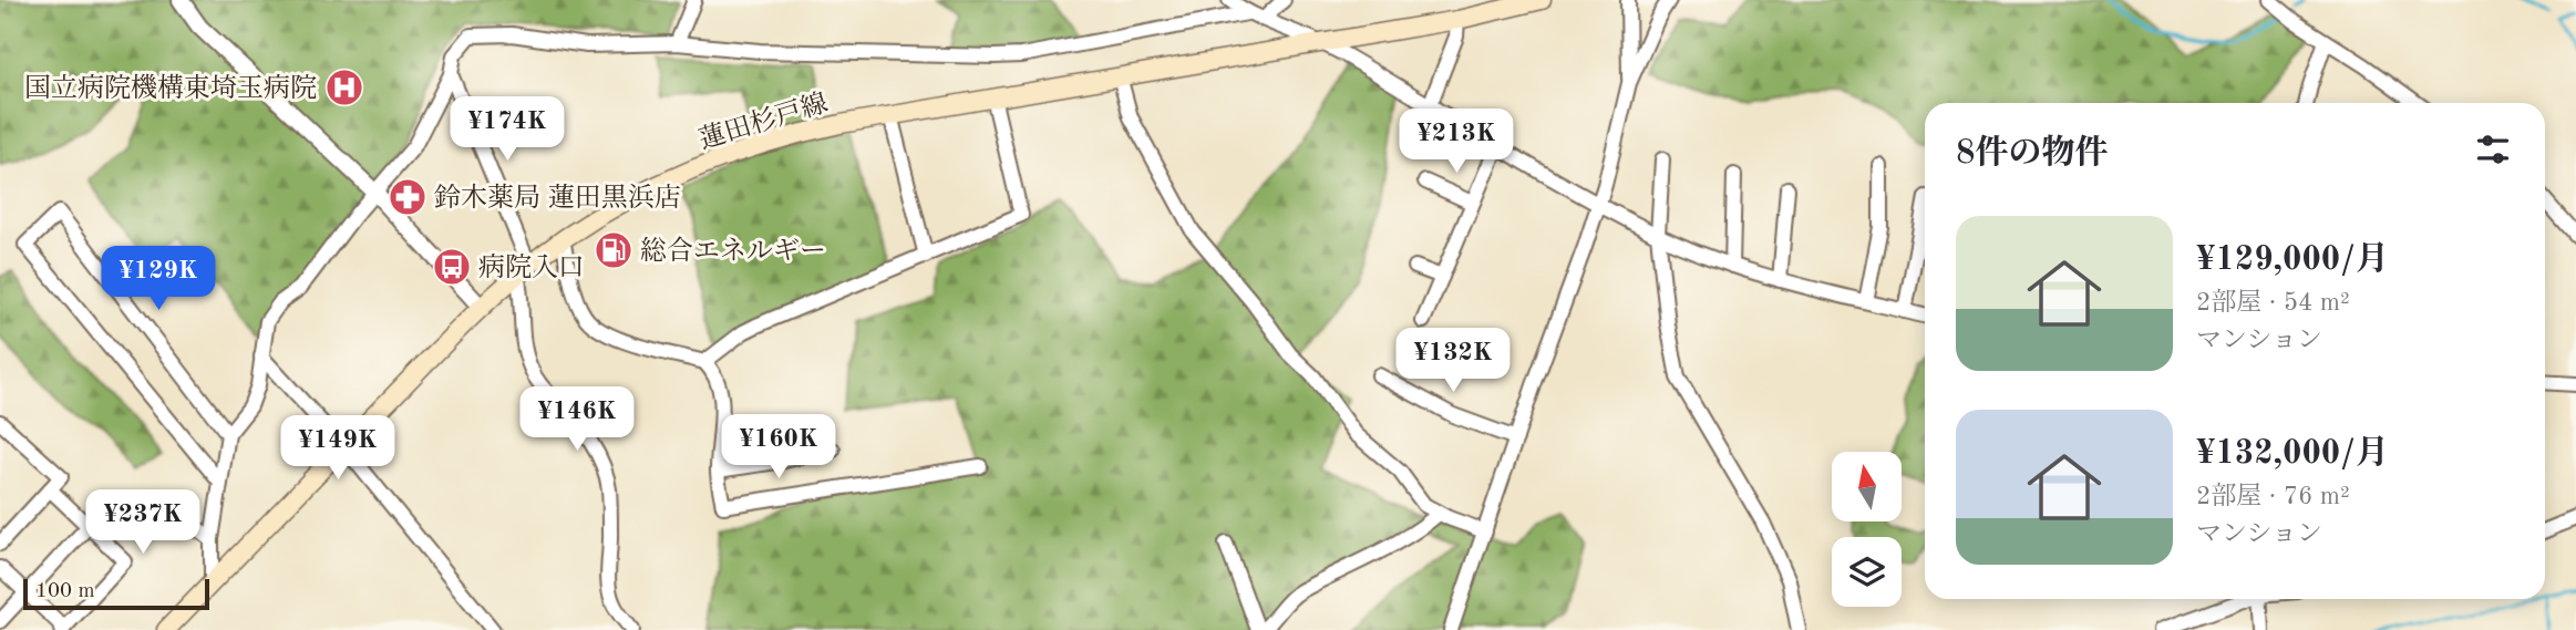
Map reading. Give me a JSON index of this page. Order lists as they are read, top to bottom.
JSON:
{
  "streets": {
    "main road": ["蓮田杉戸線"]
  },
  "places": {
    "hospital": ["国立病院機構東埼玉病院"],
    "pharmacy": ["鈴木薬局 蓮田黒浜店"],
    "fuel station": ["総合エネルギー"],
    "bus stop": ["病院入口"]
  },
  "scale_bar": "100 m",
  "north": "top",
  "page": {
    "price": [
      "¥174K",
      "¥213K",
      "¥129K",
      "¥132K",
      "¥146K",
      "¥160K",
      "¥149K",
      "¥237K"
    ],
    "heading": "8件の物件",
    "list": [
      {
        "name": "¥129,000/月",
        "note": "2部屋 · 54 m² · マンション"
      },
      {
        "name": "¥132,000/月",
        "note": "2部屋 · 76 m² · マンション"
      }
    ],
    "scale": "100 m"
  }
}
